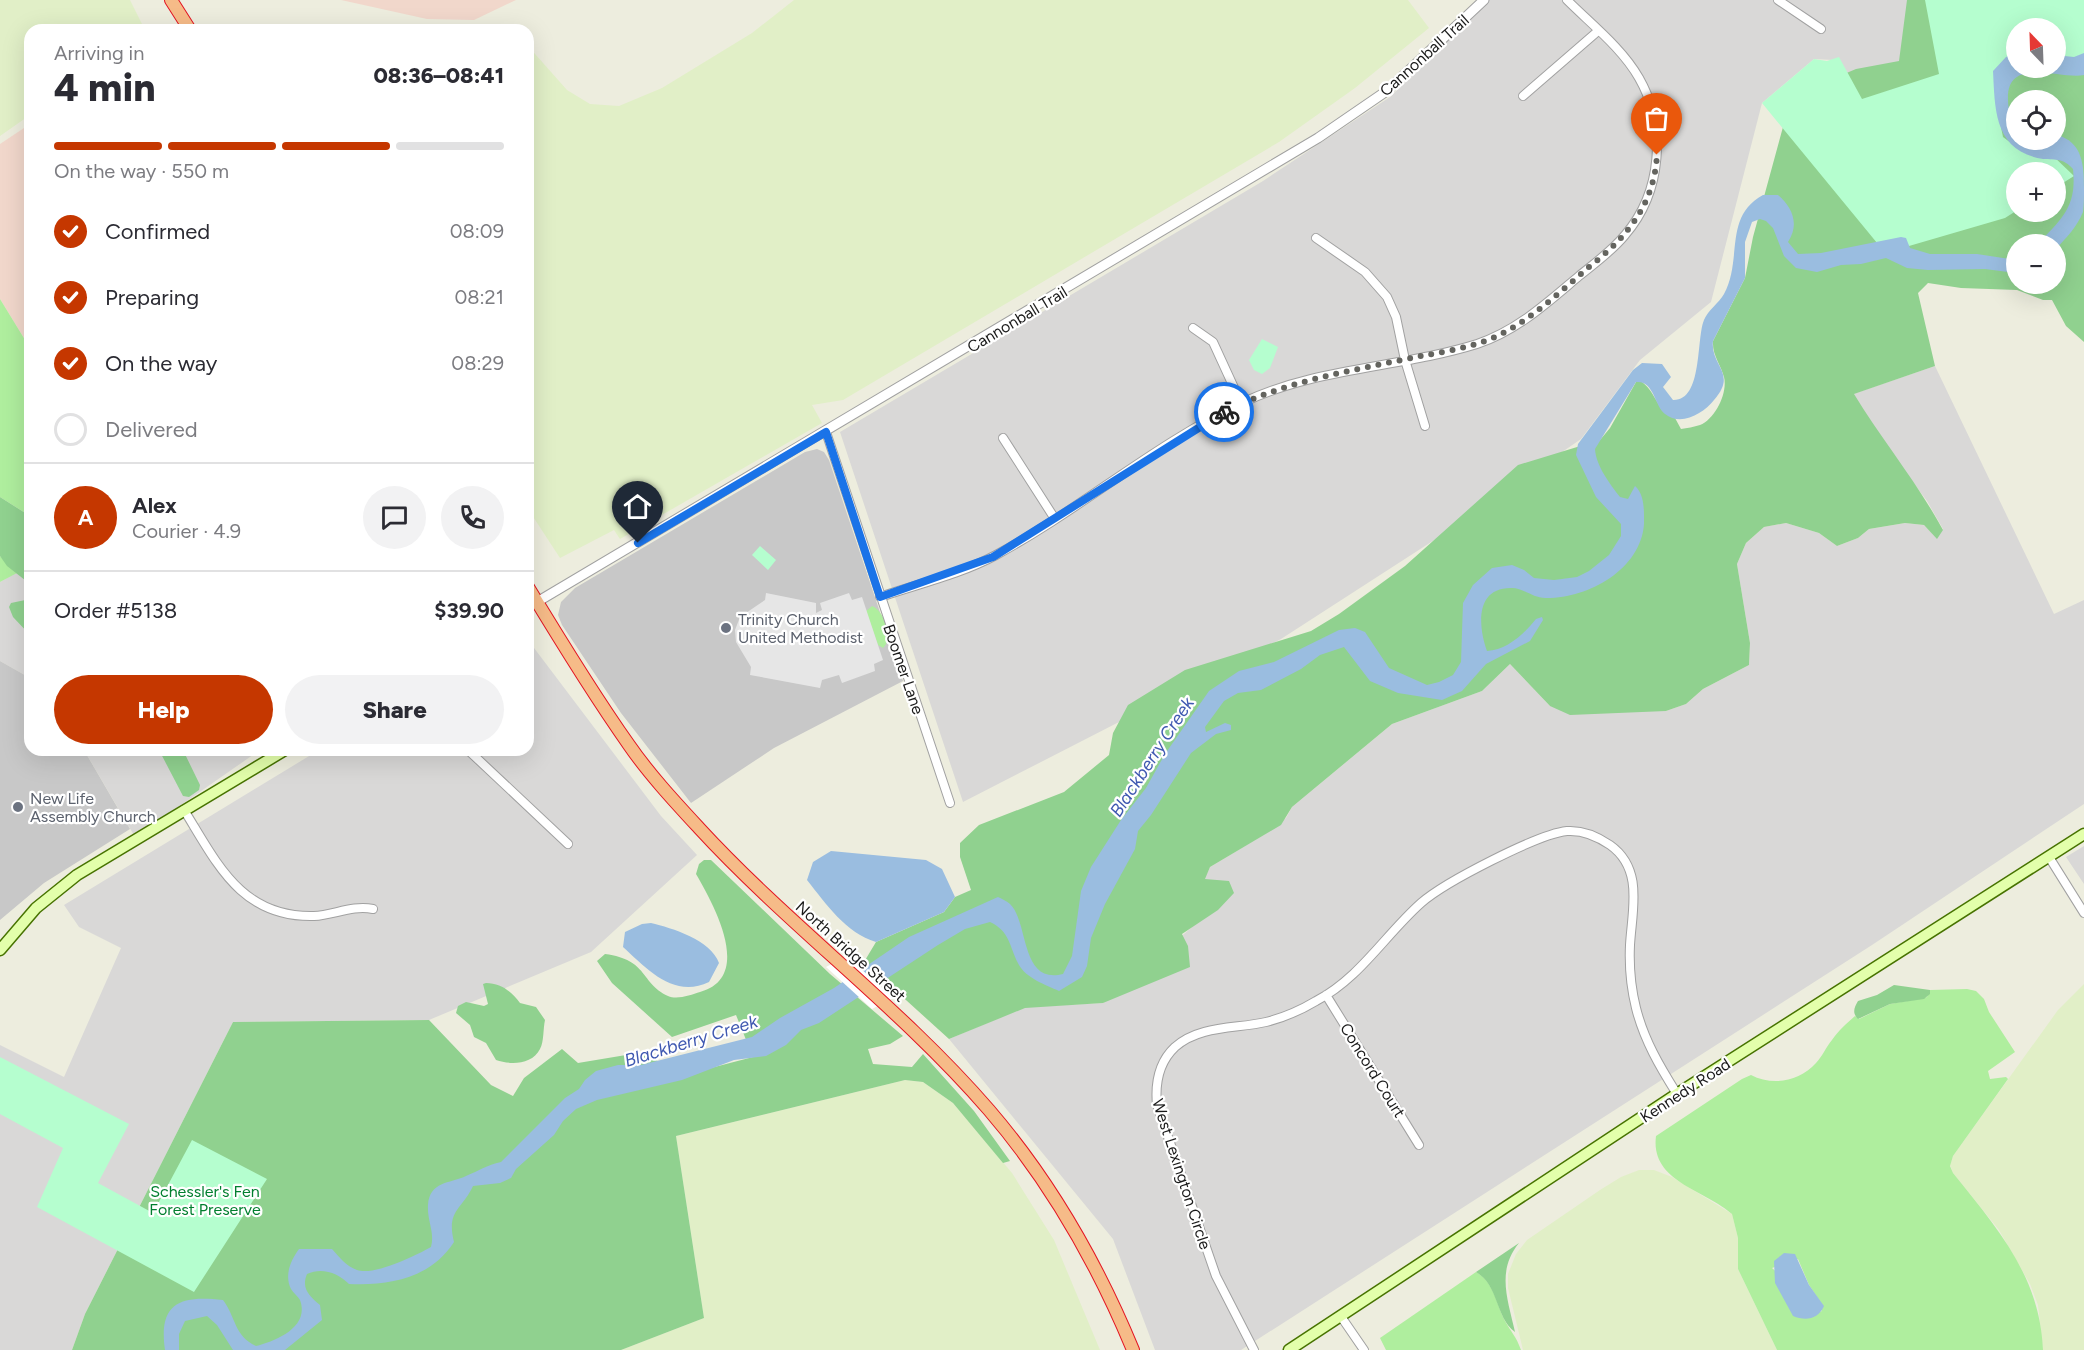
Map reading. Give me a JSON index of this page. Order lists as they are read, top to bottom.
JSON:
{
  "streets": {
    "highway": ["North Bridge Street"],
    "main road": ["Kennedy Road"],
    "street": [
      "Cannonball Trail",
      "Boomer Lane",
      "Concord Court",
      "West Lexington Circle"
    ]
  },
  "crossings": [
    ["Cannonball Trail", "Boomer Lane"],
    ["Concord Court", "West Lexington Circle"],
    ["Kennedy Road", "West Lexington Circle"]
  ],
  "water": ["Blackberry Creek"],
  "parks": ["Schessler's Fen Forest Preserve"],
  "places": ["Trinity Church United Methodist", "New Life Assembly Church"],
  "north": "top left",
  "page": {
    "map_buttons": ["+", "−"],
    "heading": ["4 min", "Arriving in", "08:36–08:41"],
    "panel": [
      "Alex",
      "Courier · 4.9",
      "Order #5138",
      "$39.90"
    ],
    "bar": "On the way · 550 m",
    "list": [
      ["Confirmed", "08:09"],
      ["Preparing", "08:21"],
      ["On the way", "08:29"],
      "Delivered"
    ],
    "round": "A",
    "buttons": ["Help", "Share"]
  }
}
